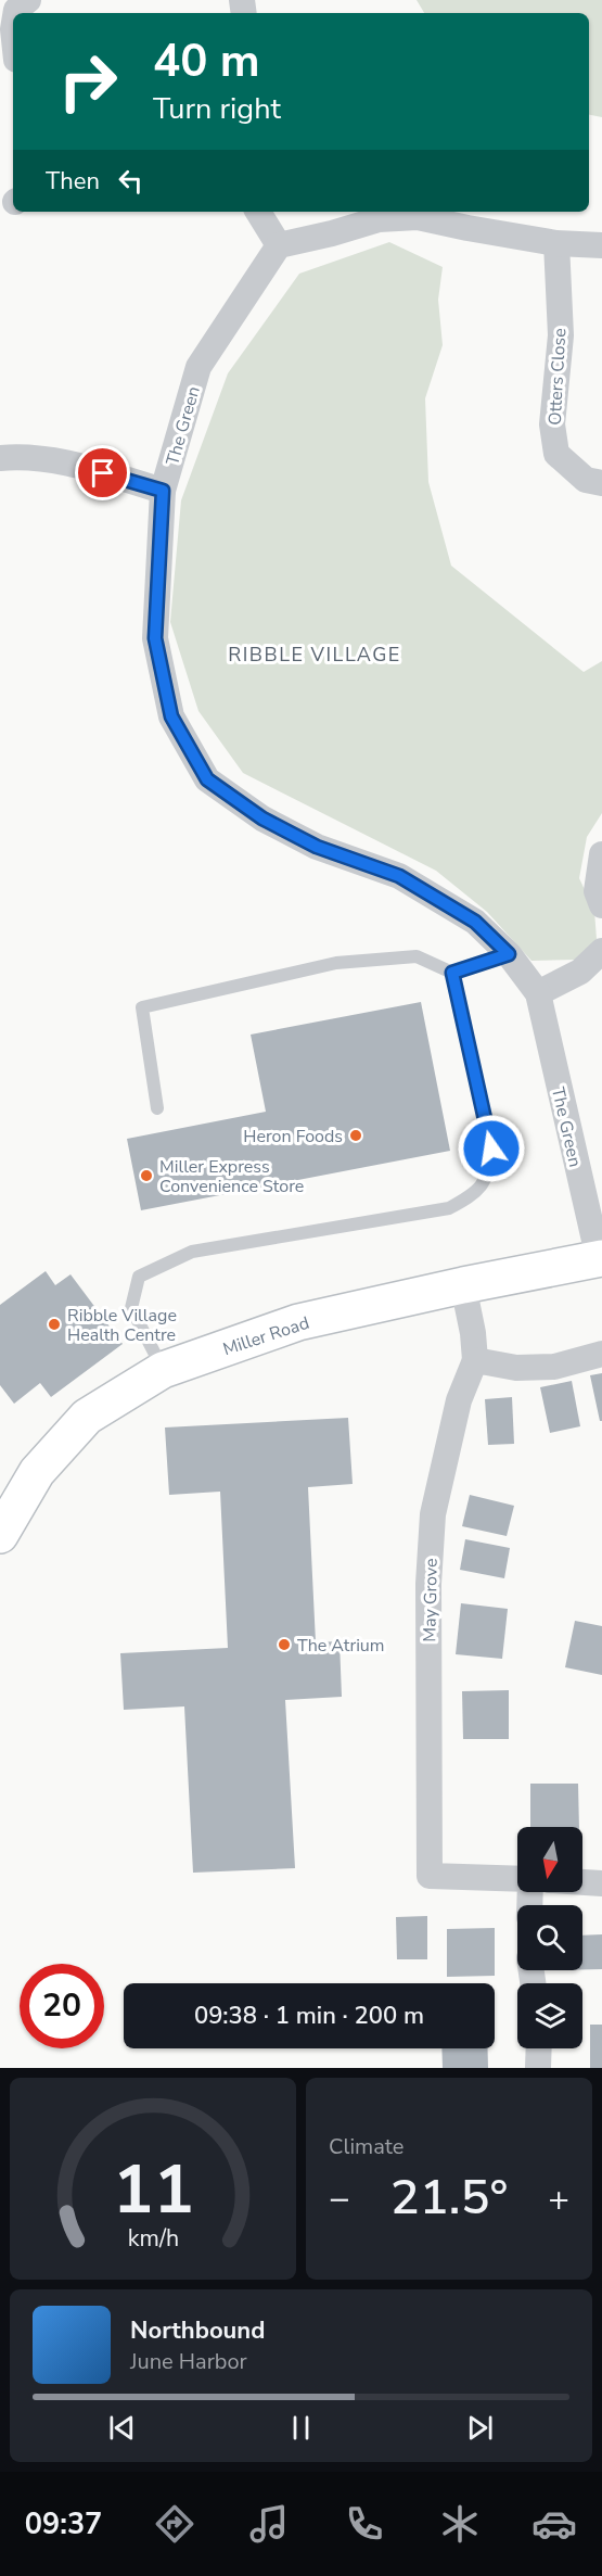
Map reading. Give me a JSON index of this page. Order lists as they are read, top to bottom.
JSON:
{
  "streets": {
    "street": [
      "Otters Close",
      "The Green",
      "Miller Road",
      "May Grove"
    ]
  },
  "crossings": [
    ["The Green", "Miller Road"]
  ],
  "districts": ["RIBBLE VILLAGE"],
  "places": [
    "Heron Foods",
    "Miller Express Convenience Store",
    "Ribble Village Health Centre",
    "The Atrium"
  ],
  "north": "bottom",
  "page": {
    "turn": ["40 m", "Turn right"],
    "then": "Then",
    "limit": "20",
    "trip": "09:38 · 1 min · 200 m",
    "tile": "Climate",
    "heat": ["−", "21.5°", "+"],
    "song": ["Northbound", "June Harbor"],
    "tabs": "09:37",
    "gauge": ["11", "km/h"]
  }
}
